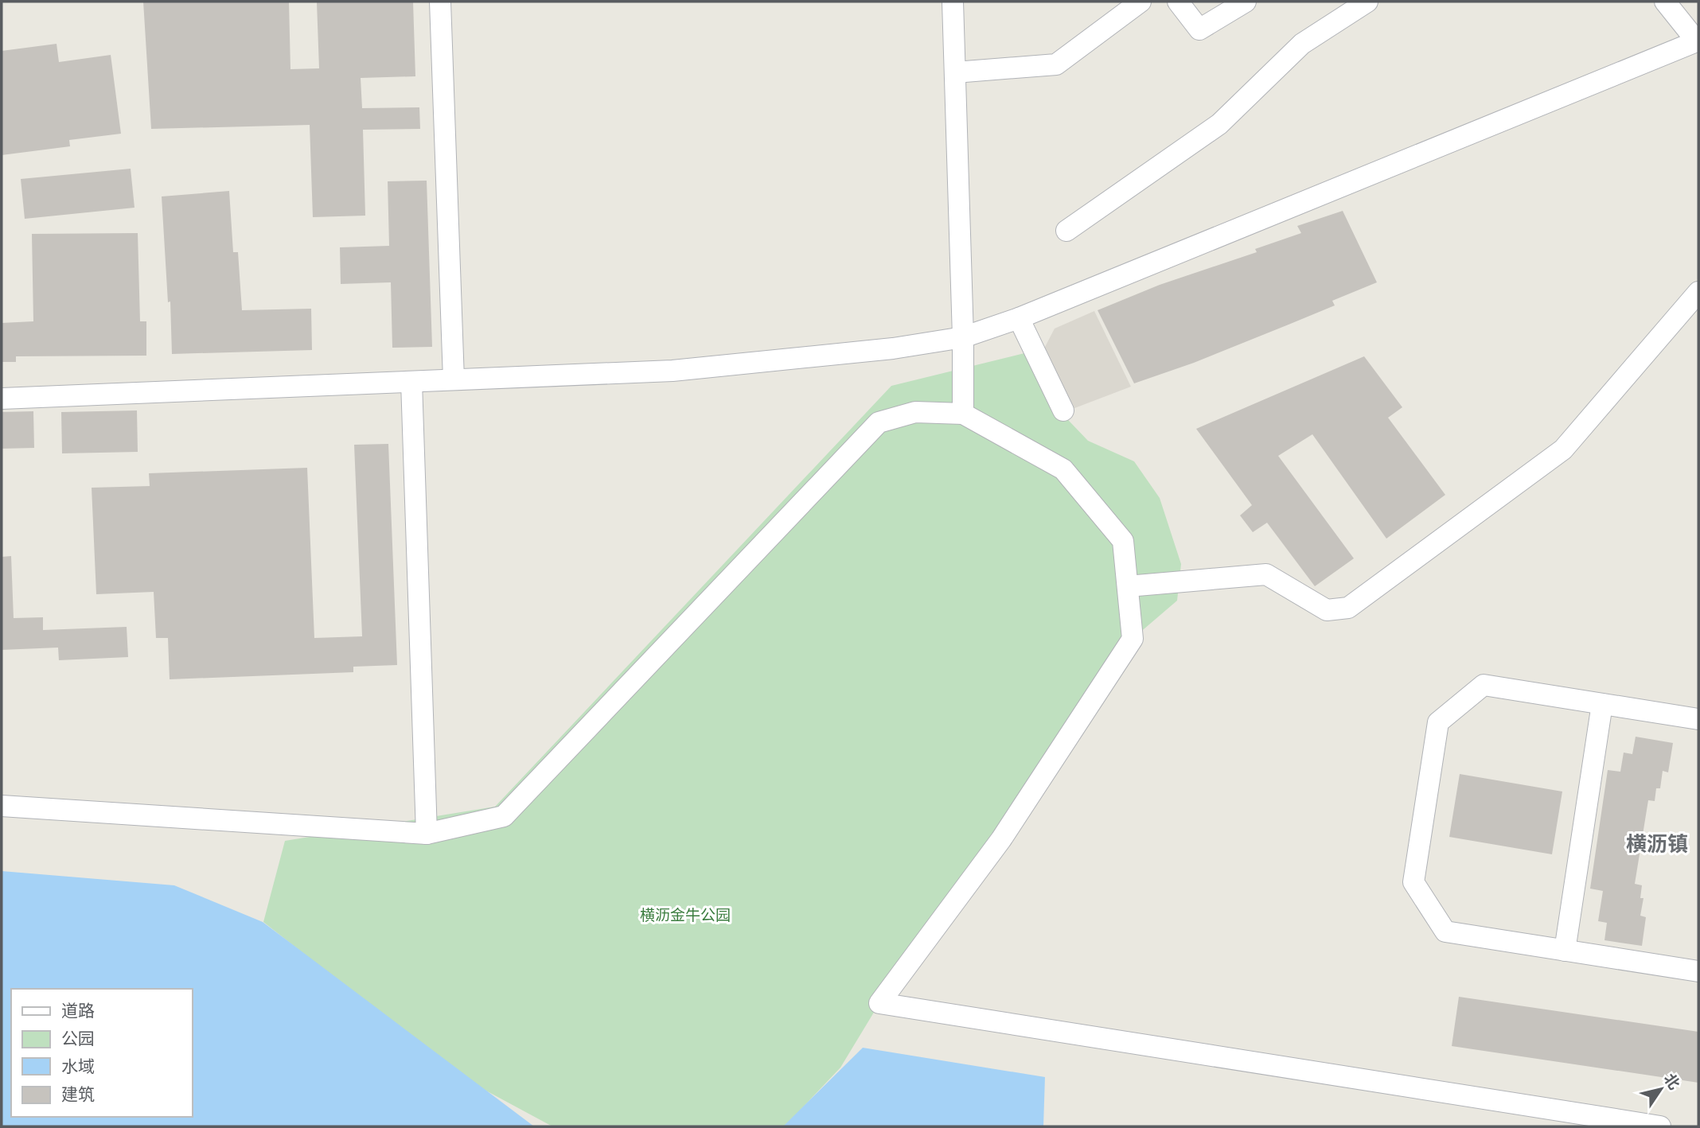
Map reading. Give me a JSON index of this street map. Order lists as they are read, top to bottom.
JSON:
{
  "districts": ["横沥镇"],
  "parks": ["横沥金牛公园"],
  "legend": [
    "道路",
    "公园",
    "水域",
    "建筑"
  ],
  "north": "top right"
}
